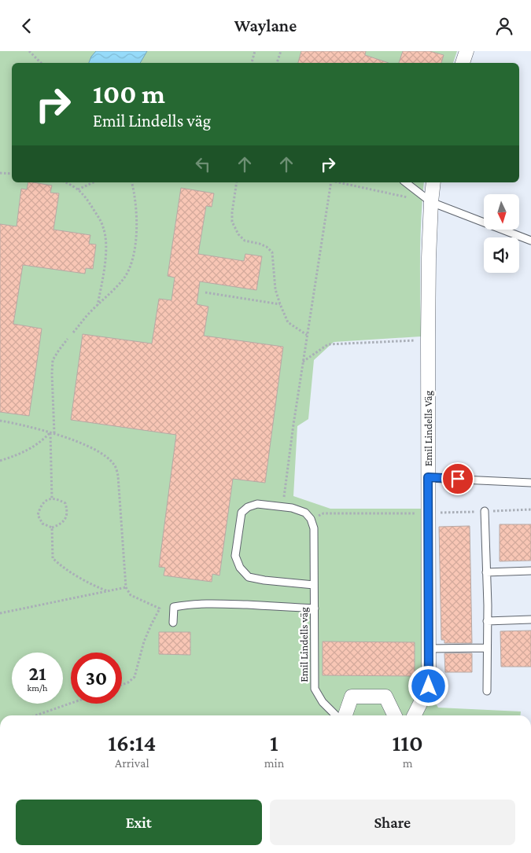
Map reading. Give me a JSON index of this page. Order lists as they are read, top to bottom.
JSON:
{
  "streets": {
    "street": ["Emil Lindells Väg"],
    "lane": ["Emil Lindells väg"]
  },
  "crossings": [
    ["Emil Lindells Väg", "Emil Lindells väg"]
  ],
  "north": "bottom",
  "page": {
    "header": "Waylane",
    "turn": ["100 m", "Emil Lindells väg"],
    "speed": "21 km/h",
    "limit": "30",
    "eta": [
      "16:14",
      "Arrival",
      "1",
      "min",
      "110",
      "m"
    ],
    "buttons": ["Exit", "Share"]
  }
}
